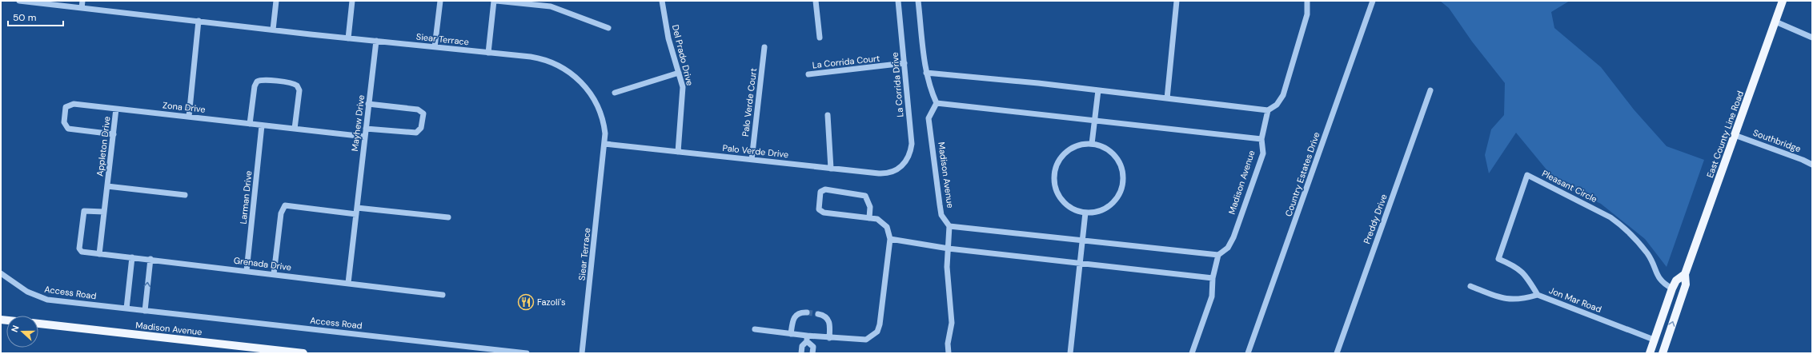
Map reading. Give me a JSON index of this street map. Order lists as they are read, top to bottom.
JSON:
{
  "streets": {
    "main road": ["East County Line Road", "Madison Avenue"],
    "street": [
      "Siear Terrace",
      "Del Prado Drive",
      "La Corrida Court",
      "La Corrida Drive",
      "Palo Verde Court",
      "Zona Drive",
      "Mayhew Drive",
      "Southbridge",
      "Appleton Drive",
      "Palo Verde Drive",
      "Country Estates Drive",
      "Pleasant Circle",
      "Larman Drive",
      "Preddy Drive",
      "Grenada Drive",
      "Access Road",
      "Jon Mar Road"
    ]
  },
  "crossings": [
    ["Siear Terrace", "Mayhew Drive"],
    ["Siear Terrace", "Palo Verde Drive"],
    ["Del Prado Drive", "Palo Verde Drive"],
    ["La Corrida Court", "La Corrida Drive"],
    ["La Corrida Drive", "Palo Verde Drive"],
    ["Palo Verde Court", "Palo Verde Drive"],
    ["Zona Drive", "Mayhew Drive"],
    ["Zona Drive", "Appleton Drive"],
    ["Zona Drive", "Larman Drive"],
    ["Mayhew Drive", "Grenada Drive"],
    ["East County Line Road", "Southbridge"],
    ["East County Line Road", "Pleasant Circle"],
    ["East County Line Road", "Jon Mar Road"],
    ["Appleton Drive", "Grenada Drive"],
    ["Pleasant Circle", "Jon Mar Road"],
    ["Larman Drive", "Grenada Drive"]
  ],
  "places": {
    "restaurant": ["Fazoli's"]
  },
  "scale_bar": "50 m",
  "north": "left"
}
